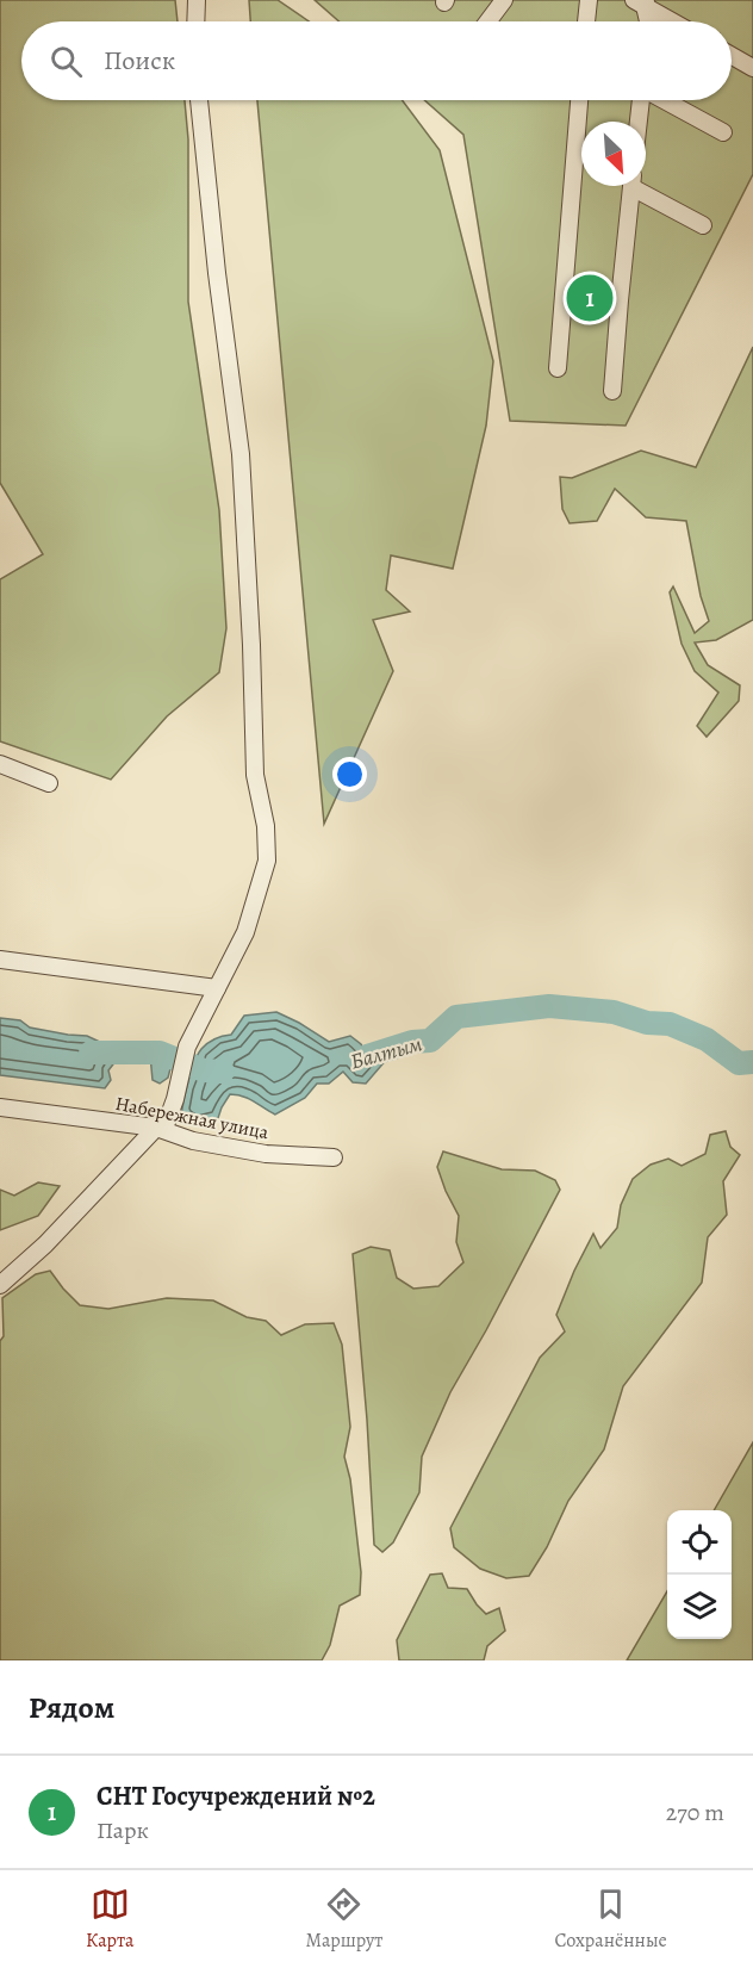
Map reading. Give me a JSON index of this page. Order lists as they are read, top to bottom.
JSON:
{
  "streets": {
    "street": ["Набережная улица"]
  },
  "water": ["Балтым"],
  "north": "bottom right",
  "page": {
    "search": "Поиск",
    "pins": "1",
    "heading": "Рядом",
    "list": [
      {
        "mark": "1",
        "name": "СНТ Госучреждений №2",
        "note": "Парк",
        "value": "270 m"
      }
    ],
    "nav": ["Карта", "Маршрут", "Сохранённые"]
  }
}
